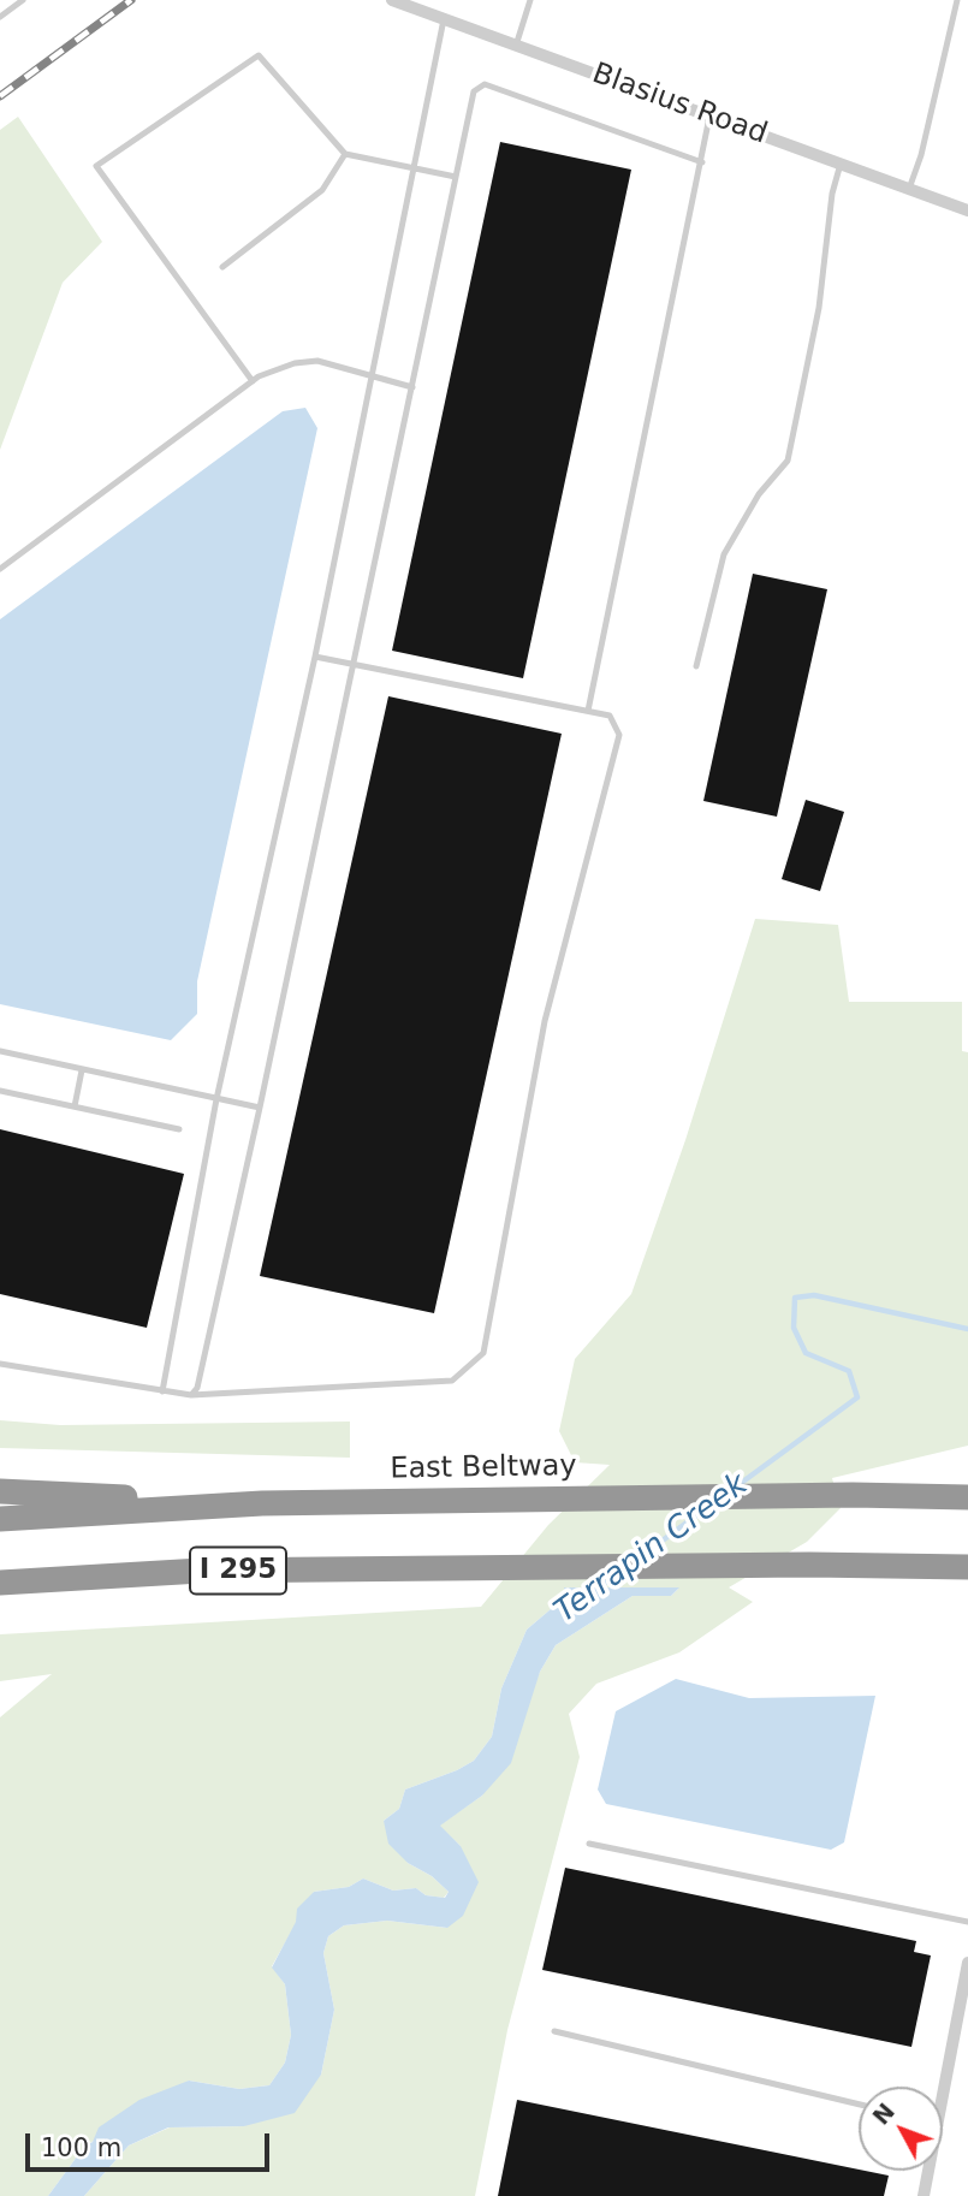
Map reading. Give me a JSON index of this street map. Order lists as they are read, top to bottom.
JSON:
{
  "streets": {
    "highway": ["East Beltway", "I 295"],
    "street": ["Blasius Road"]
  },
  "water": ["Terrapin Creek"],
  "scale_bar": "100 m",
  "north": "top left"
}
